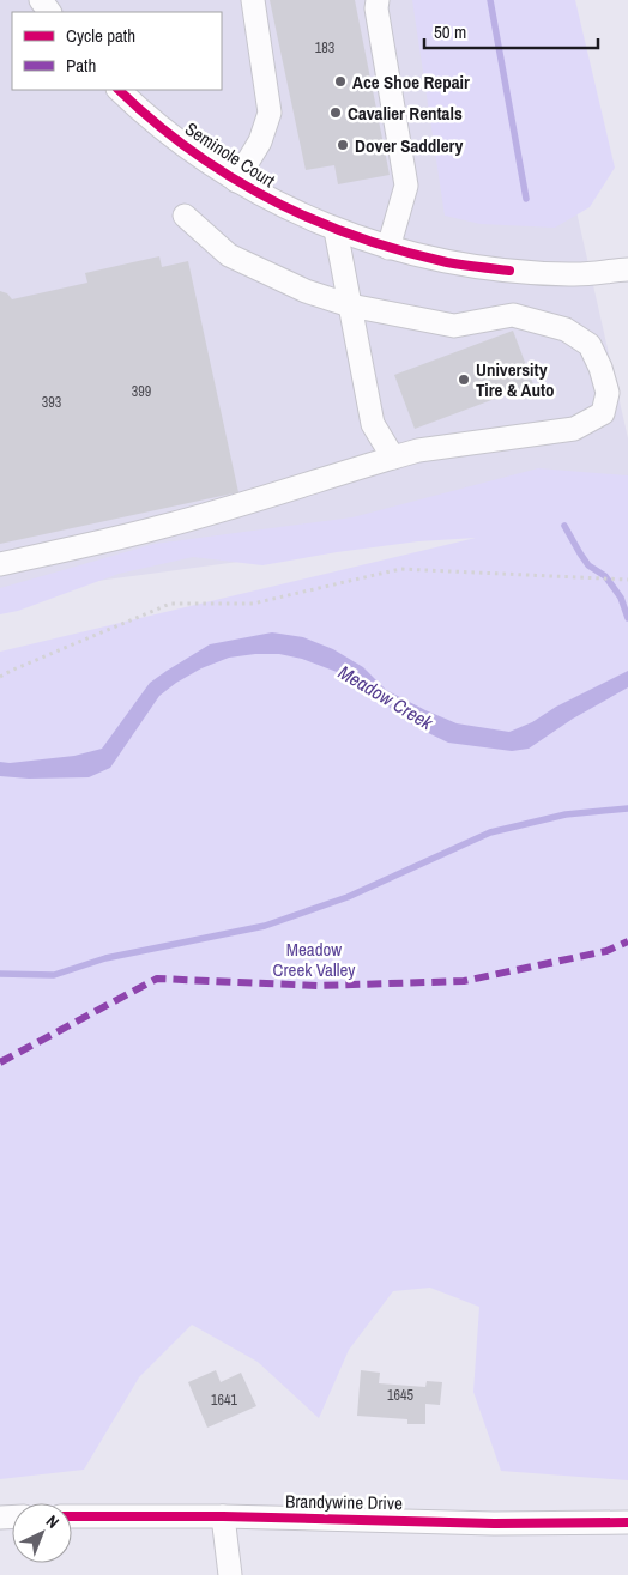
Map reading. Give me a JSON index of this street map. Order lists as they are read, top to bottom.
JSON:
{
  "streets": {
    "street": ["Seminole Court", "Brandywine Drive"]
  },
  "water": ["Meadow Creek"],
  "parks": ["Meadow Creek Valley"],
  "places": [
    "Ace Shoe Repair",
    "Cavalier Rentals",
    "Dover Saddlery",
    "University Tire & Auto"
  ],
  "house_numbers": [
    "183",
    "399",
    "393",
    "1645",
    "1641"
  ],
  "legend": ["Cycle path", "Path"],
  "scale_bar": "50 m",
  "north": "top right"
}
